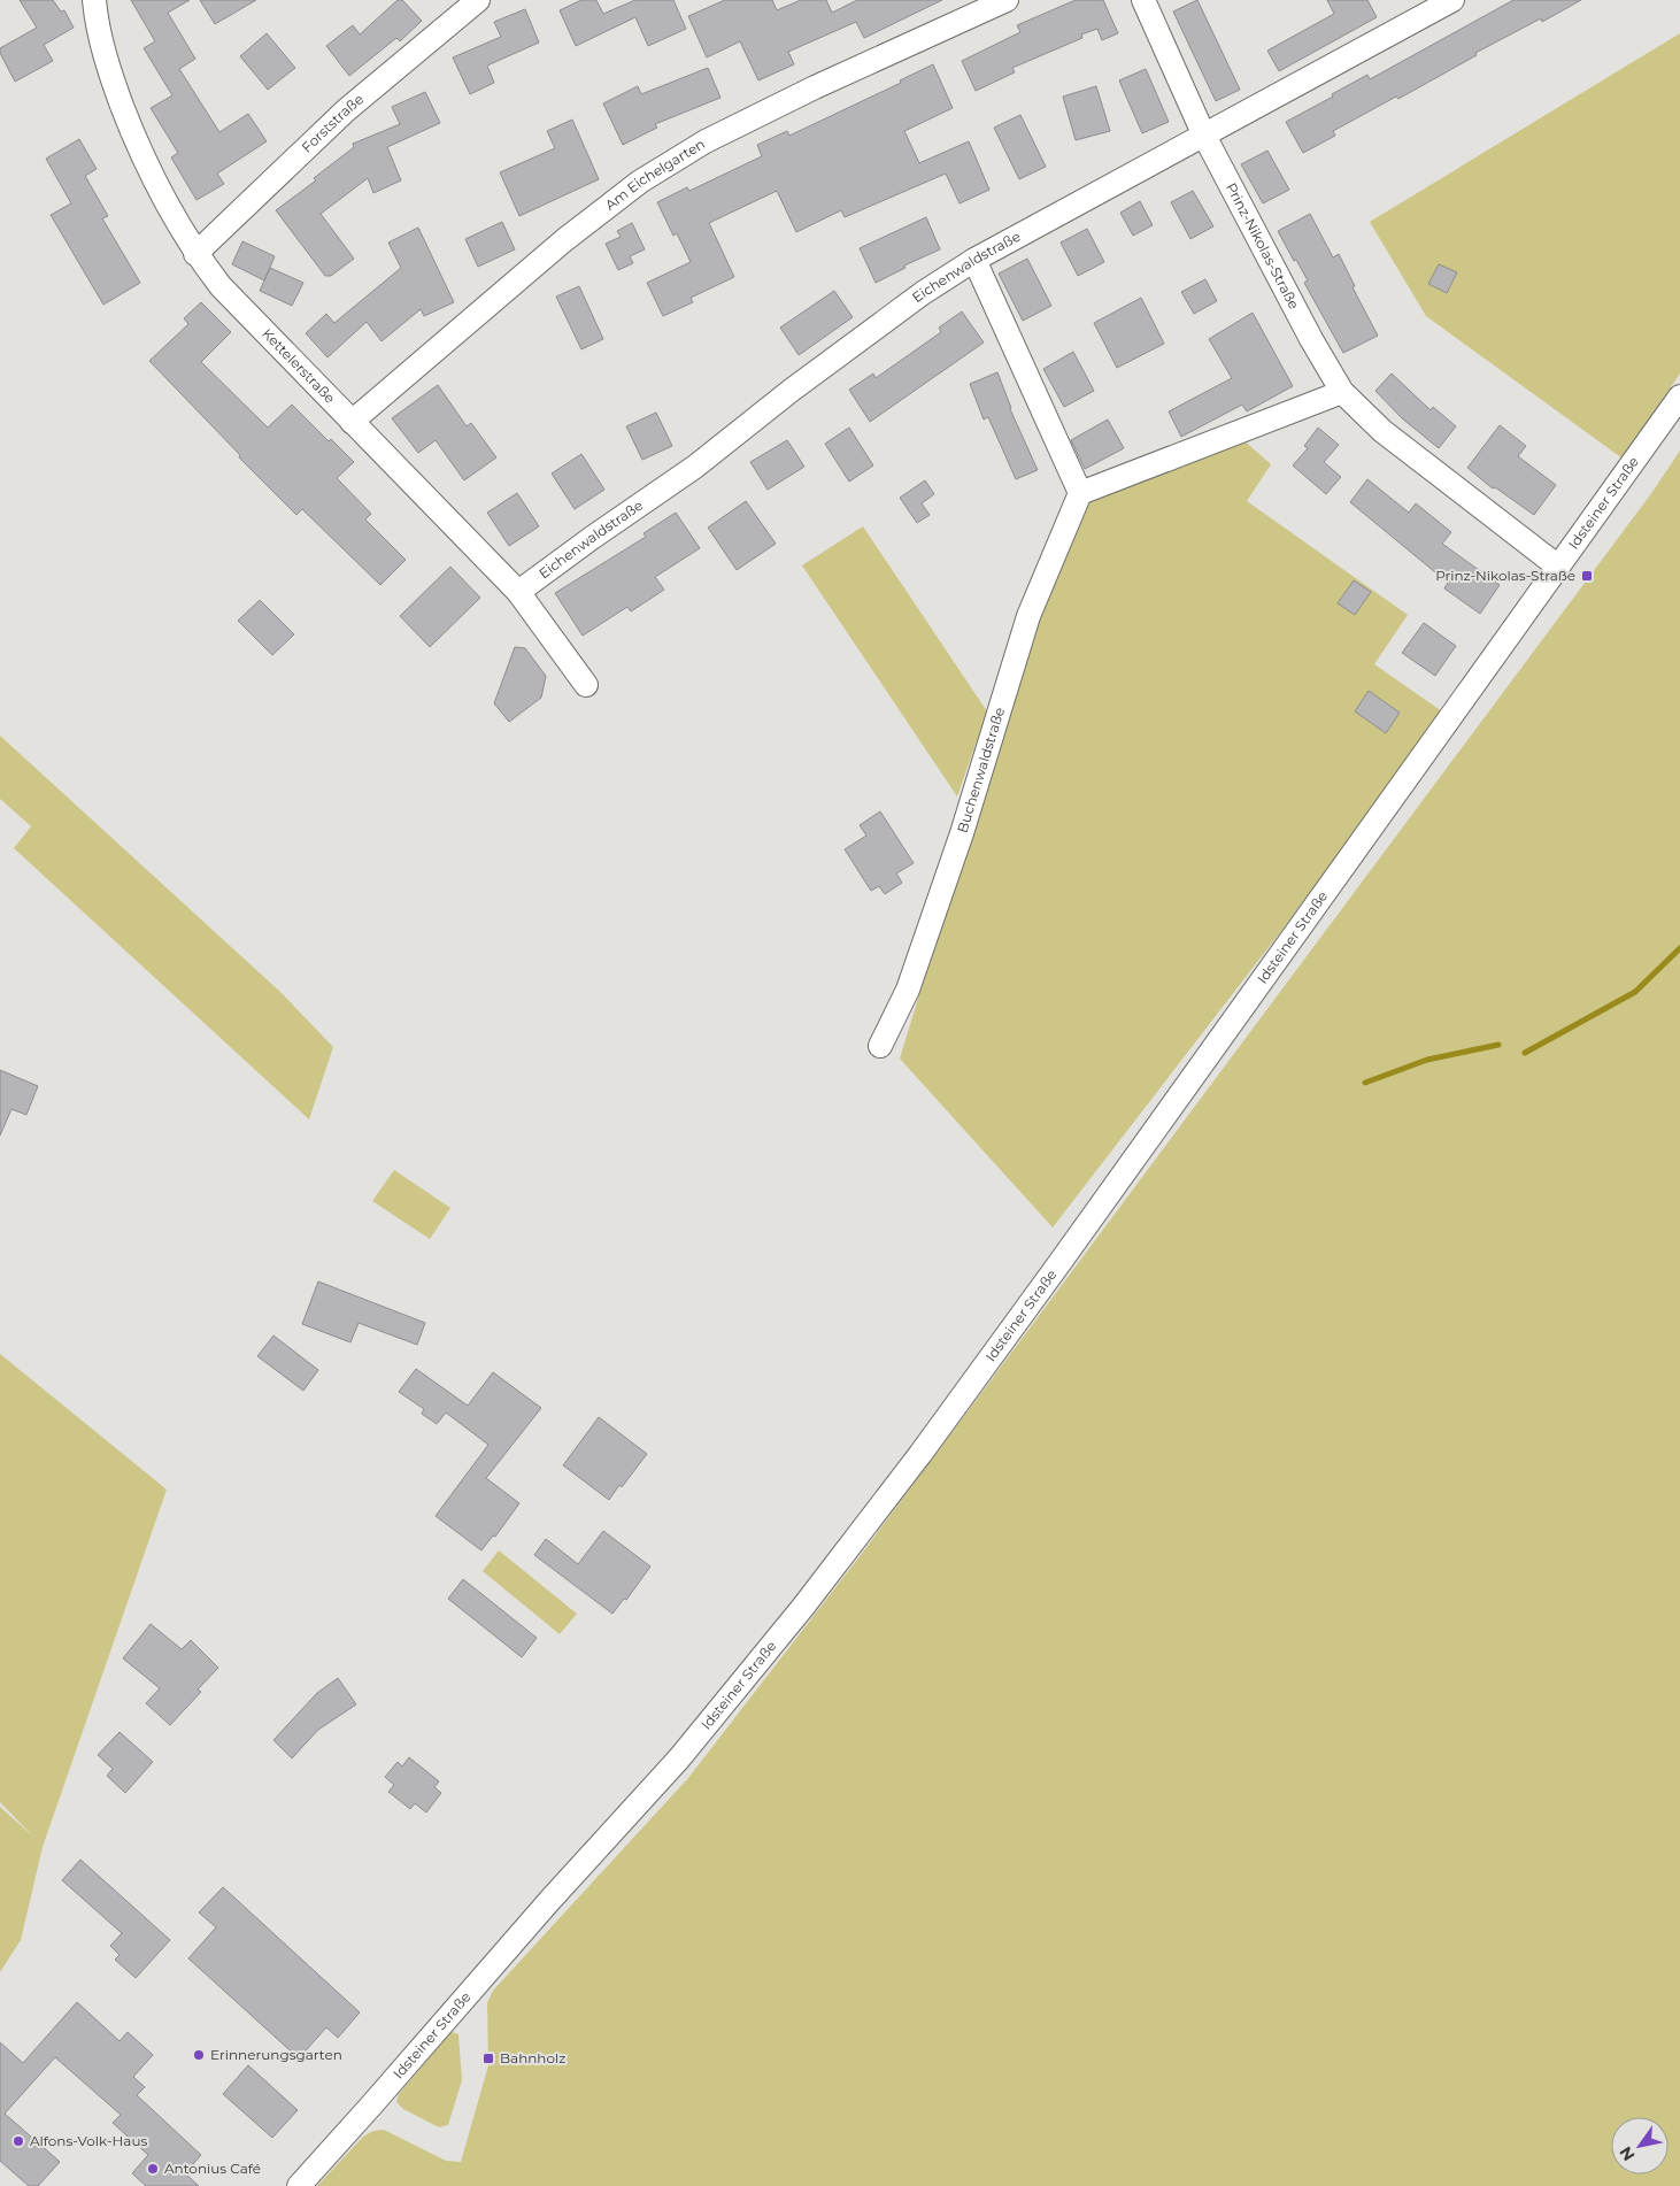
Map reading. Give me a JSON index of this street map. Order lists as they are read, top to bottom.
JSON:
{
  "streets": {
    "street": [
      "Forststraße",
      "Am Eichelgarten",
      "Prinz-Nikolas-Straße",
      "Eichenwaldstraße",
      "Kettelerstraße",
      "Idsteiner Straße",
      "Buchenwaldstraße"
    ]
  },
  "crossings": [
    ["Forststraße", "Kettelerstraße"],
    ["Am Eichelgarten", "Kettelerstraße"],
    ["Prinz-Nikolas-Straße", "Eichenwaldstraße"],
    ["Prinz-Nikolas-Straße", "Idsteiner Straße"],
    ["Eichenwaldstraße", "Kettelerstraße"]
  ],
  "places": {
    "transit": ["Prinz-Nikolas-Straße", "Bahnholz"],
    "other": ["Erinnerungsgarten", "Alfons-Volk-Haus", "Antonius Café"]
  },
  "north": "bottom left"
}
